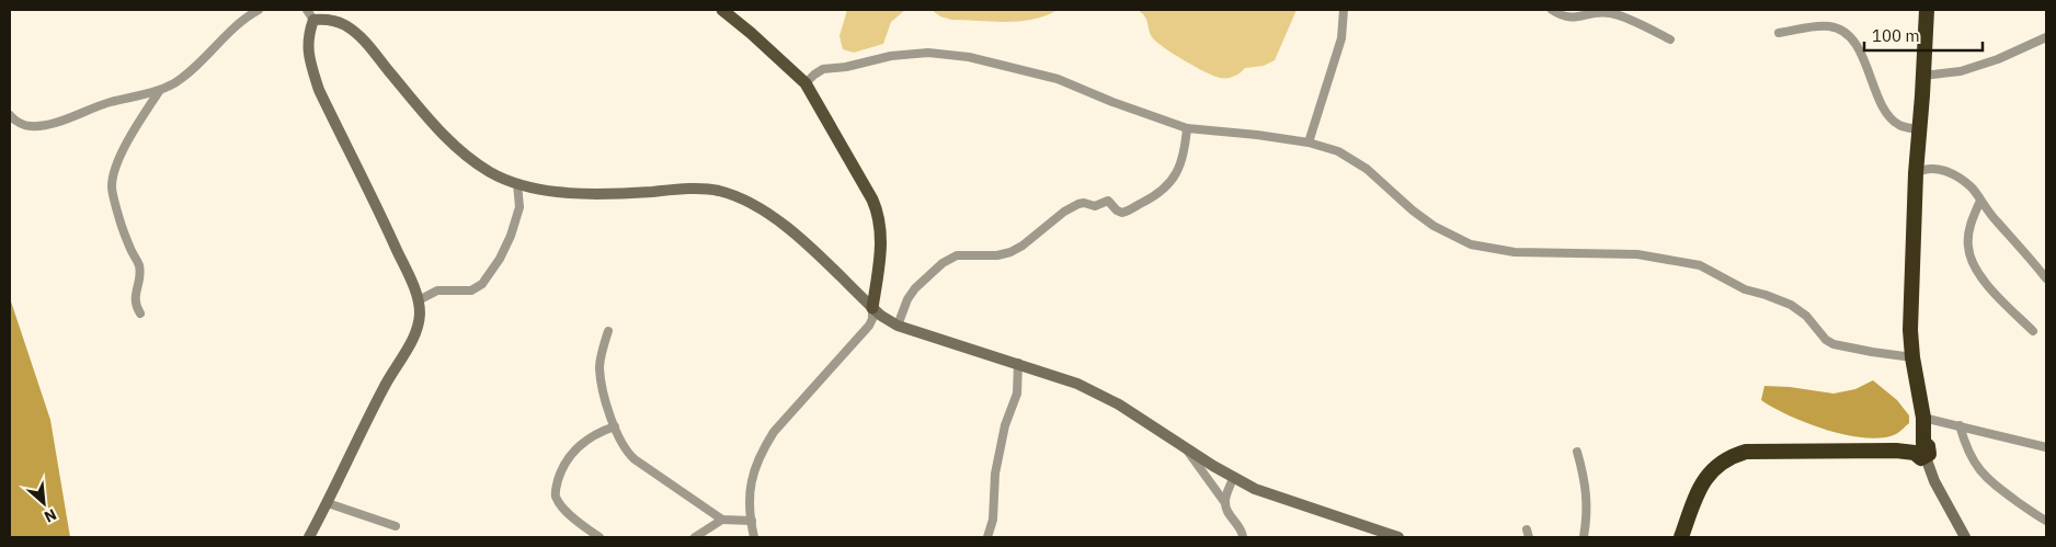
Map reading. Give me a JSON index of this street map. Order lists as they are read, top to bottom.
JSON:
{
  "scale_bar": "100 m",
  "north": "bottom right"
}
